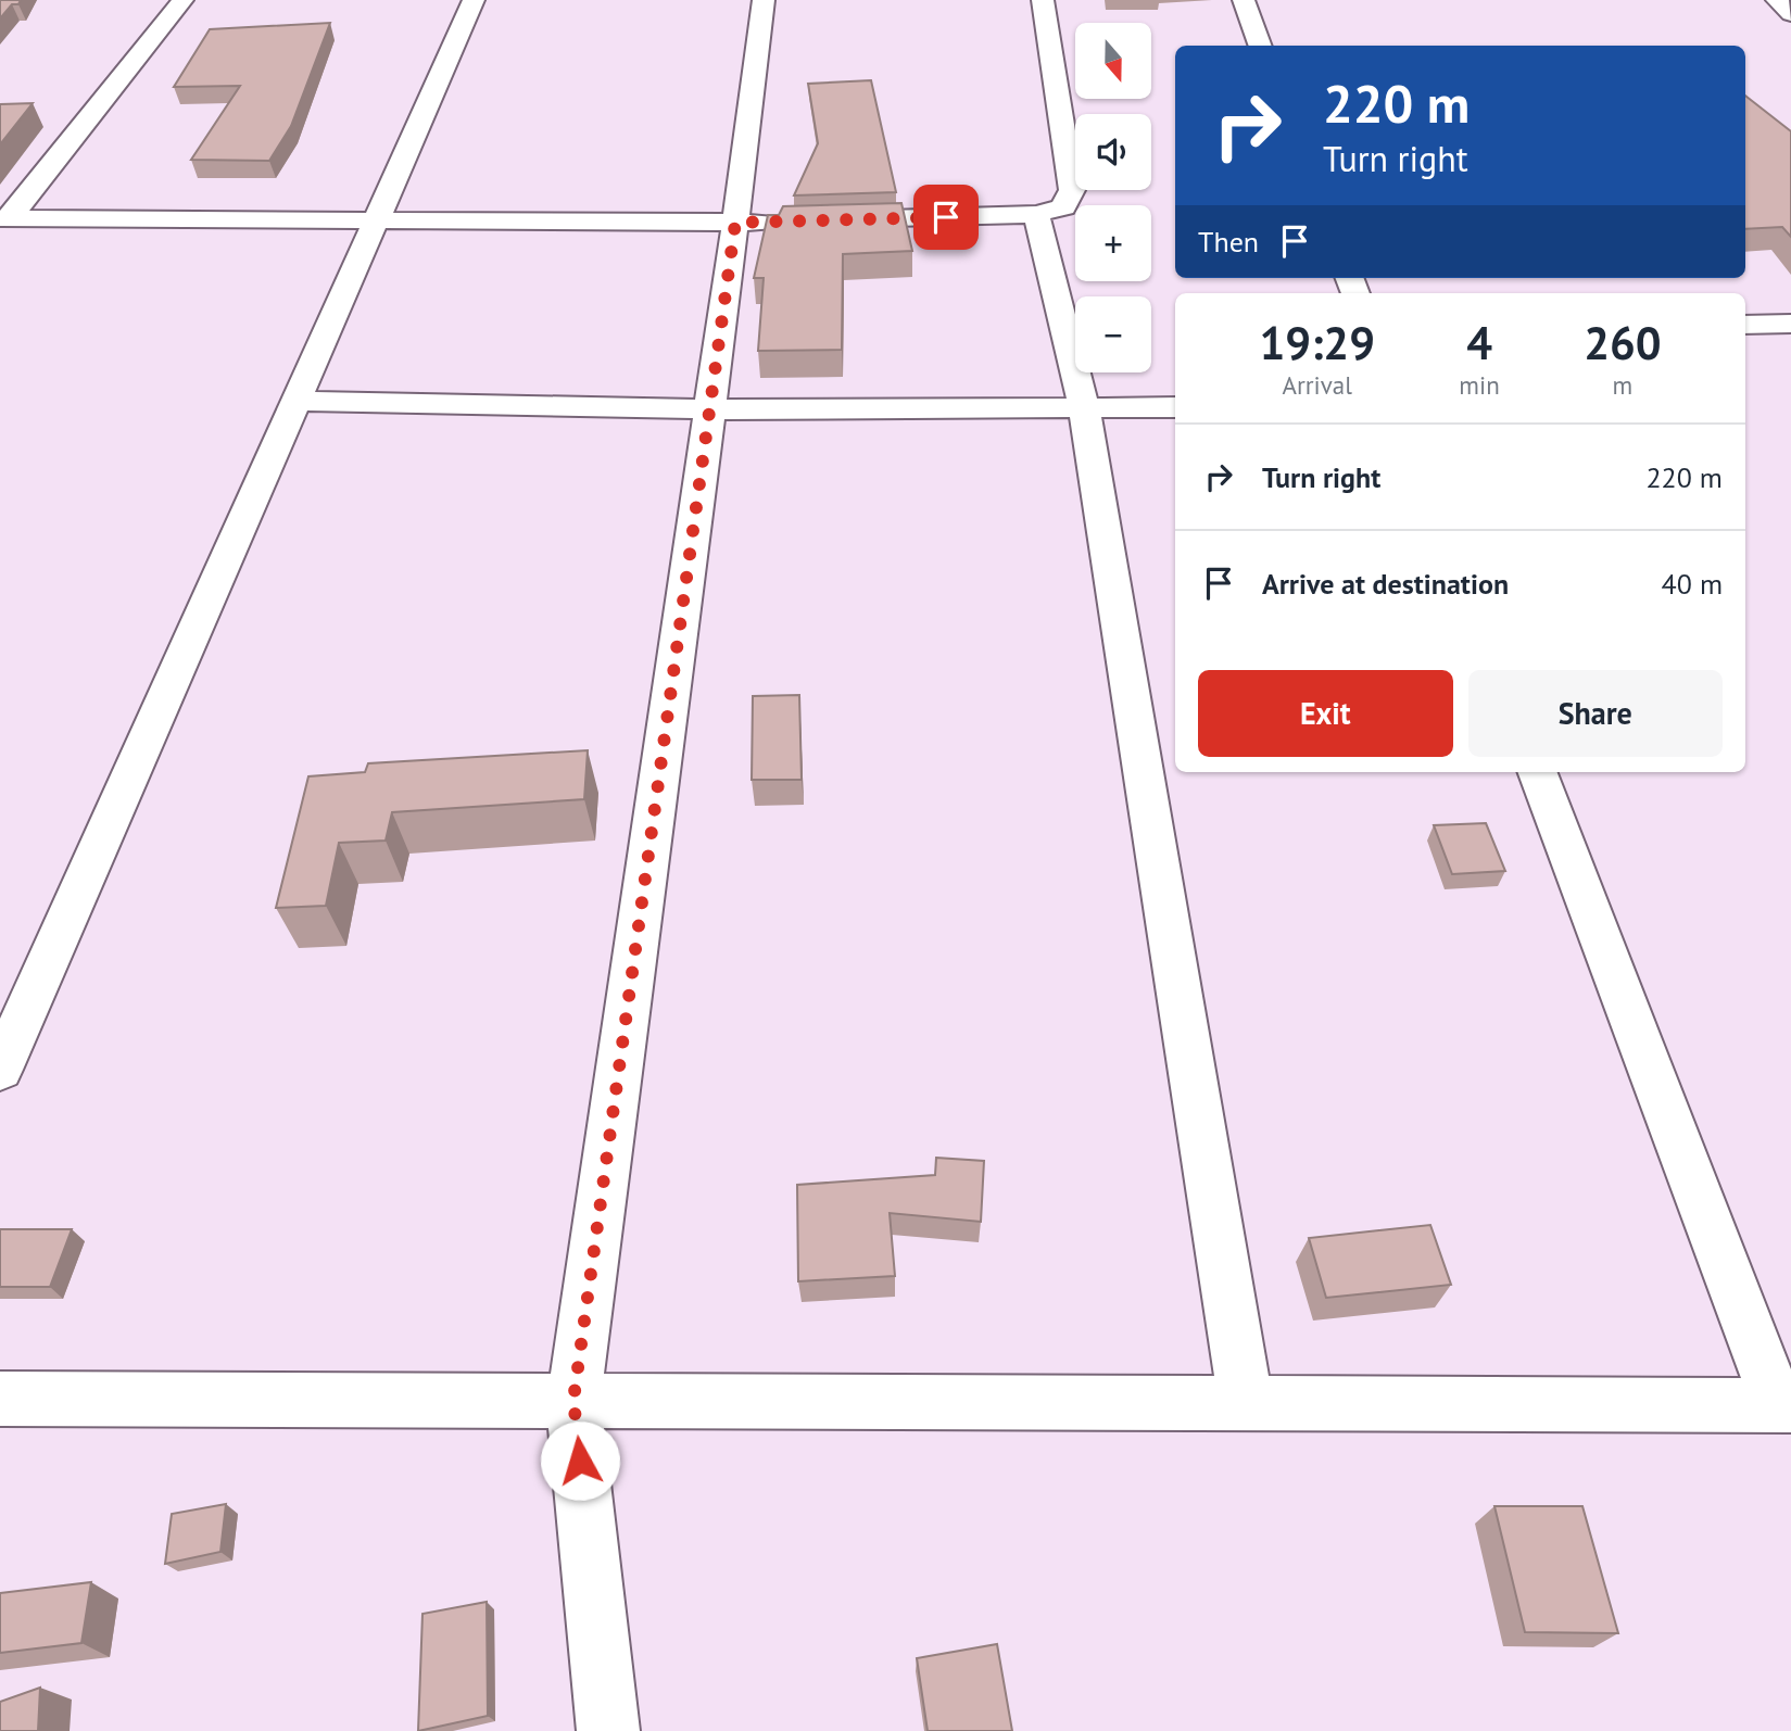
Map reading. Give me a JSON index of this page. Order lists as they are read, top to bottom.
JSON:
{
  "north": "bottom",
  "page": {
    "map_buttons": ["+", "−"],
    "turn": ["220 m", "Turn right"],
    "then": "Then",
    "eta": [
      "19:29",
      "Arrival",
      "4",
      "min",
      "260",
      "m"
    ],
    "list": [
      {
        "name": "Turn right",
        "value": "220 m"
      },
      {
        "name": "Arrive at destination",
        "value": "40 m"
      }
    ],
    "buttons": ["Exit", "Share"]
  }
}
